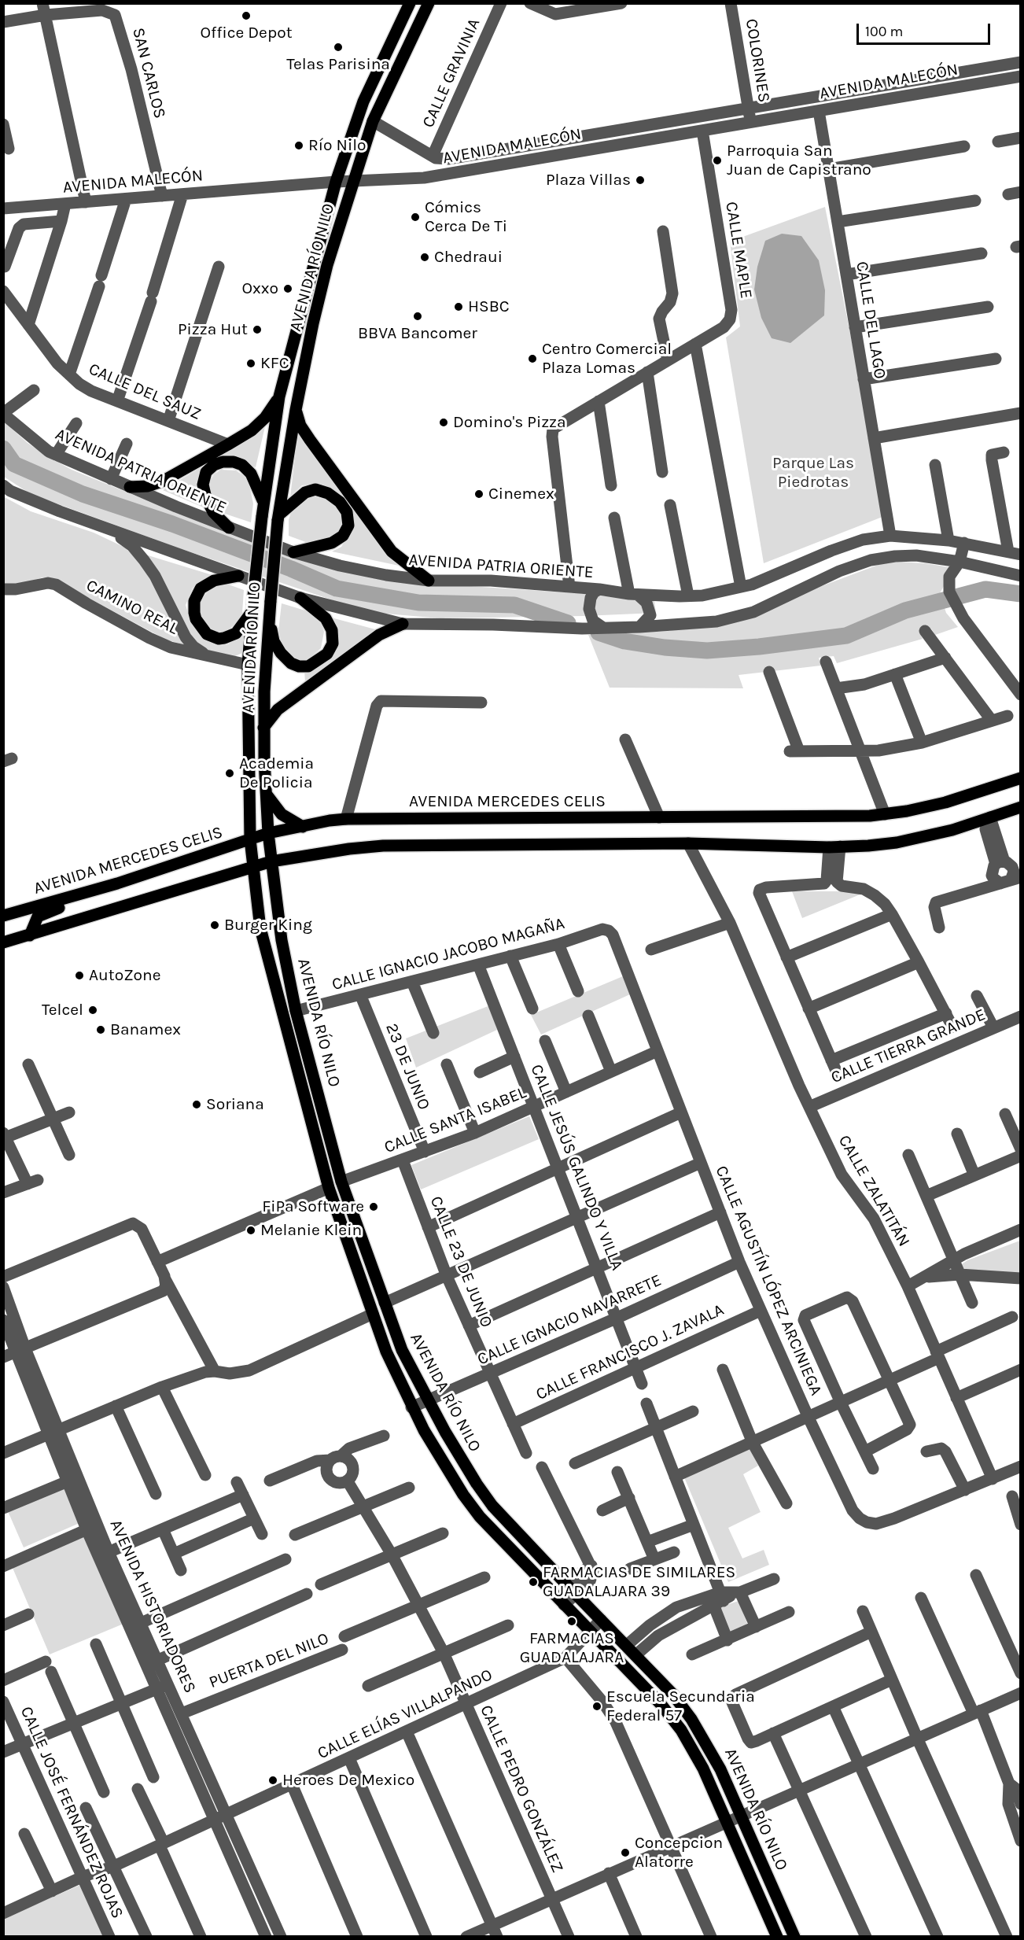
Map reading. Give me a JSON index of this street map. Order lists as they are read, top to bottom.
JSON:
{
  "streets": {
    "main road": ["AVENIDA RÍO NILO", "AVENIDA MERCEDES CELIS"],
    "street": [
      "COLORINES",
      "SAN CARLOS",
      "CALLE GRAVINIA",
      "AVENIDA MALECÓN",
      "CALLE MAPLE",
      "CALLE DEL LAGO",
      "CALLE DEL SAUZ",
      "AVENIDA PATRIA ORIENTE",
      "CAMINO REAL",
      "CALLE IGNACIO JACOBO MAGAÑA",
      "CALLE TIERRA GRANDE",
      "23 DE JUNIO",
      "CALLE SANTA ISABEL",
      "CALLE JESÚS GALINDO Y VILLA",
      "CALLE ZALATITÁN",
      "CALLE 23 DE JUNIO",
      "CALLE AGUSTÍN LÓPEZ ARCINIEGA",
      "CALLE IGNACIO NAVARRETE",
      "CALLE FRANCISCO J. ZAVALA",
      "AVENIDA HISTORIADORES",
      "PUERTA DEL NILO",
      "CALLE ELÍAS VILLALPANDO",
      "CALLE PEDRO GONZÁLEZ",
      "CALLE JOSÉ FERNÁNDEZ ROJAS"
    ]
  },
  "crossings": [
    ["COLORINES", "AVENIDA MALECÓN"],
    ["SAN CARLOS", "AVENIDA MALECÓN"],
    ["CALLE GRAVINIA", "AVENIDA MALECÓN"],
    ["AVENIDA MALECÓN", "CALLE MAPLE"],
    ["AVENIDA MALECÓN", "AVENIDA RÍO NILO"],
    ["AVENIDA MALECÓN", "CALLE DEL LAGO"],
    ["CALLE MAPLE", "AVENIDA PATRIA ORIENTE"],
    ["AVENIDA RÍO NILO", "CAMINO REAL"],
    ["AVENIDA RÍO NILO", "AVENIDA MERCEDES CELIS"],
    ["AVENIDA RÍO NILO", "CALLE IGNACIO JACOBO MAGAÑA"],
    ["AVENIDA RÍO NILO", "CALLE SANTA ISABEL"],
    ["AVENIDA RÍO NILO", "CALLE IGNACIO NAVARRETE"],
    ["AVENIDA RÍO NILO", "CALLE ELÍAS VILLALPANDO"],
    ["CALLE DEL LAGO", "AVENIDA PATRIA ORIENTE"],
    ["CALLE IGNACIO JACOBO MAGAÑA", "23 DE JUNIO"],
    ["CALLE IGNACIO JACOBO MAGAÑA", "CALLE JESÚS GALINDO Y VILLA"],
    ["CALLE IGNACIO JACOBO MAGAÑA", "CALLE AGUSTÍN LÓPEZ ARCINIEGA"],
    ["CALLE TIERRA GRANDE", "CALLE ZALATITÁN"],
    ["23 DE JUNIO", "CALLE SANTA ISABEL"],
    ["CALLE SANTA ISABEL", "CALLE JESÚS GALINDO Y VILLA"],
    ["CALLE SANTA ISABEL", "CALLE 23 DE JUNIO"],
    ["CALLE SANTA ISABEL", "CALLE AGUSTÍN LÓPEZ ARCINIEGA"],
    ["CALLE JESÚS GALINDO Y VILLA", "CALLE IGNACIO NAVARRETE"],
    ["CALLE JESÚS GALINDO Y VILLA", "CALLE FRANCISCO J. ZAVALA"],
    ["CALLE 23 DE JUNIO", "CALLE IGNACIO NAVARRETE"],
    ["CALLE 23 DE JUNIO", "CALLE FRANCISCO J. ZAVALA"],
    ["CALLE AGUSTÍN LÓPEZ ARCINIEGA", "CALLE IGNACIO NAVARRETE"],
    ["CALLE AGUSTÍN LÓPEZ ARCINIEGA", "CALLE FRANCISCO J. ZAVALA"],
    ["AVENIDA HISTORIADORES", "PUERTA DEL NILO"],
    ["AVENIDA HISTORIADORES", "CALLE ELÍAS VILLALPANDO"],
    ["CALLE ELÍAS VILLALPANDO", "CALLE PEDRO GONZÁLEZ"],
    ["CALLE ELÍAS VILLALPANDO", "CALLE JOSÉ FERNÁNDEZ ROJAS"]
  ],
  "parks": ["Parque Las Piedrotas"],
  "places": [
    "Office Depot",
    "Telas Parisina",
    "Río Nilo",
    "Parroquia San Juan de Capistrano",
    "Plaza Villas",
    "Cómics Cerca De Ti",
    "Chedraui",
    "Oxxo",
    "HSBC",
    "BBVA Bancomer",
    "Pizza Hut",
    "Centro Comercial Plaza Lomas",
    "KFC",
    "Domino's Pizza",
    "Cinemex",
    "Academia De Policia",
    "Burger King",
    "AutoZone",
    "Telcel",
    "Banamex",
    "Soriana",
    "FiPa Software",
    "Melanie Klein",
    "FARMACIAS DE SIMILARES GUADALAJARA 39",
    "FARMACIAS GUADALAJARA",
    "Escuela Secundaria Federal 57",
    "Heroes De Mexico",
    "Concepcion Alatorre"
  ],
  "scale_bar": "100 m"
}
